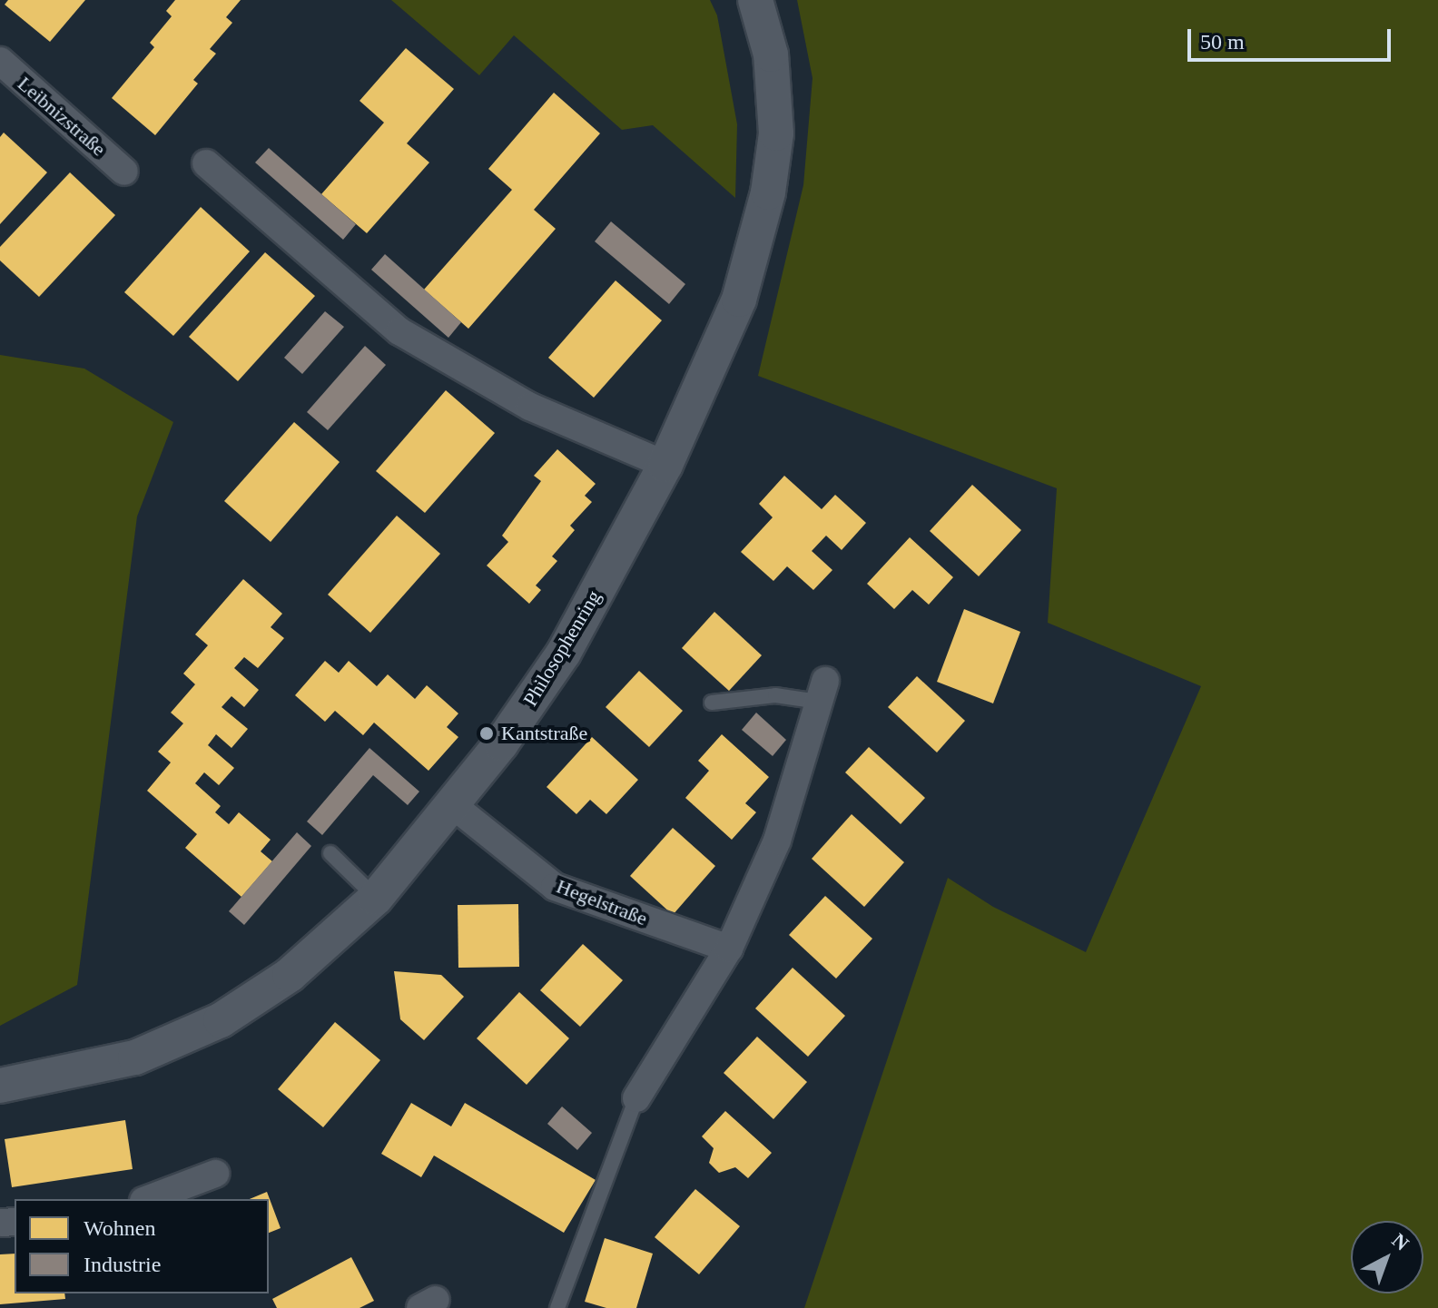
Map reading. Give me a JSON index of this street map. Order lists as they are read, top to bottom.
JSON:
{
  "streets": {
    "street": ["Leibnizstraße", "Philosophenring", "Hegelstraße"]
  },
  "crossings": [
    ["Philosophenring", "Hegelstraße"]
  ],
  "places": ["Kantstraße"],
  "legend": ["Wohnen", "Industrie"],
  "scale_bar": "50 m",
  "north": "top right"
}
